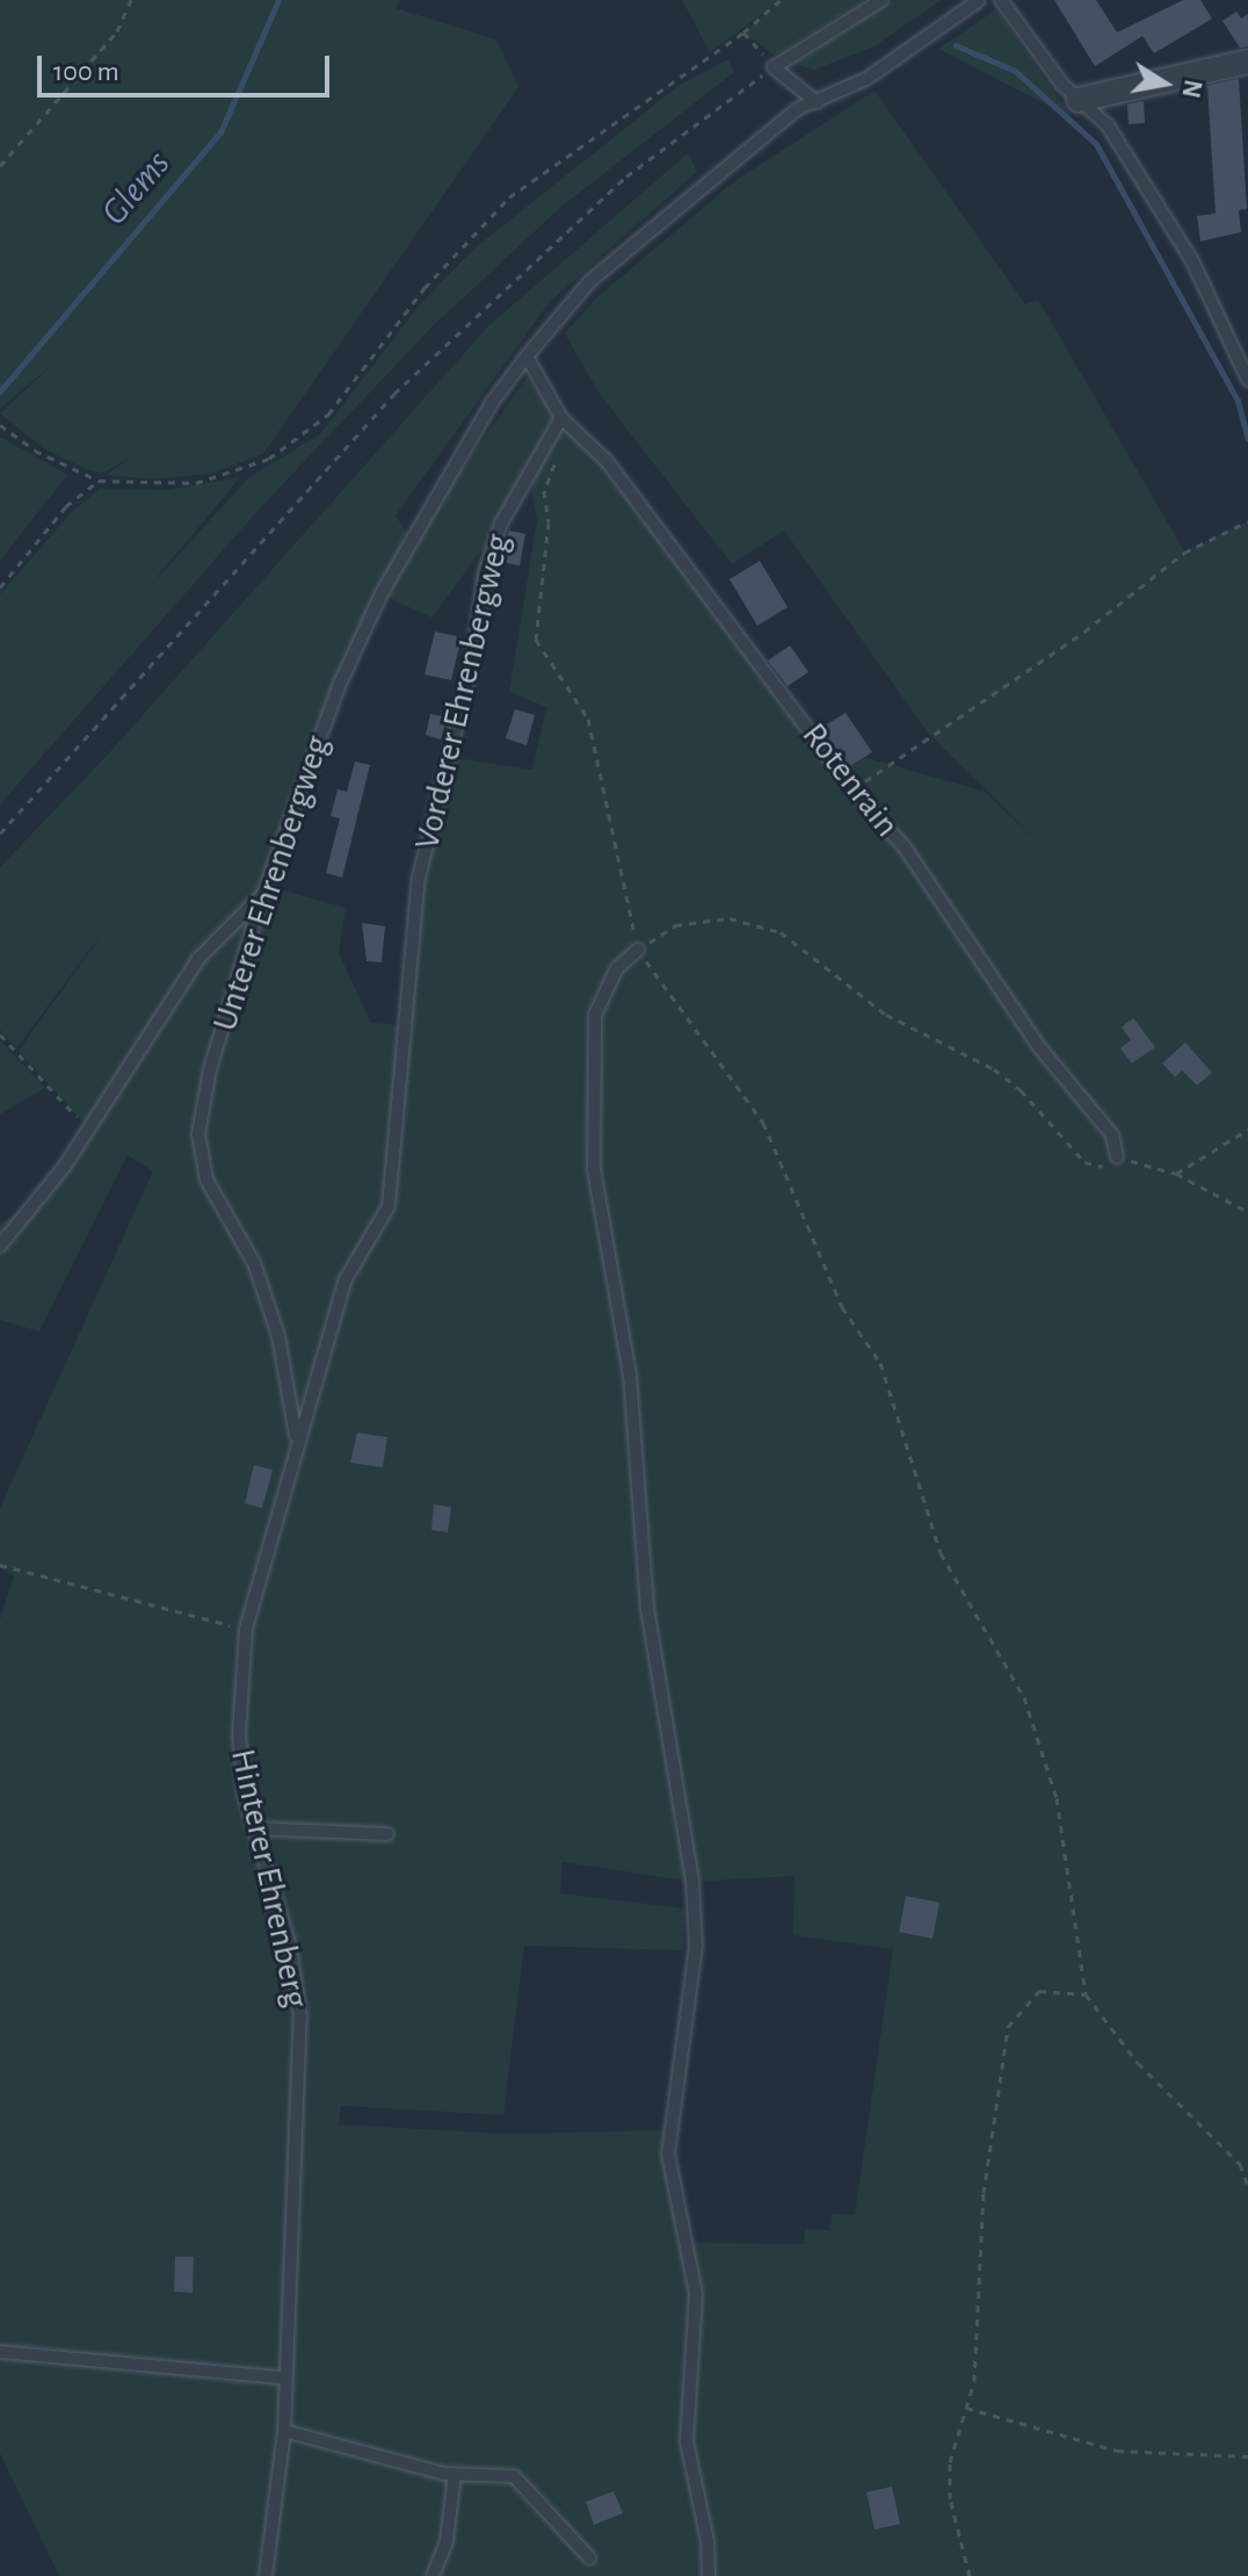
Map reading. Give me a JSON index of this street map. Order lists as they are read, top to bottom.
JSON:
{
  "streets": {
    "lane": [
      "Vorderer Ehrenbergweg",
      "Rotenrain",
      "Unterer Ehrenbergweg",
      "Hinterer Ehrenberg"
    ]
  },
  "crossings": [
    ["Vorderer Ehrenbergweg", "Rotenrain"],
    ["Vorderer Ehrenbergweg", "Unterer Ehrenbergweg"],
    ["Vorderer Ehrenbergweg", "Hinterer Ehrenberg"],
    ["Unterer Ehrenbergweg", "Hinterer Ehrenberg"]
  ],
  "water": ["Glems"],
  "scale_bar": "100 m",
  "north": "right"
}
